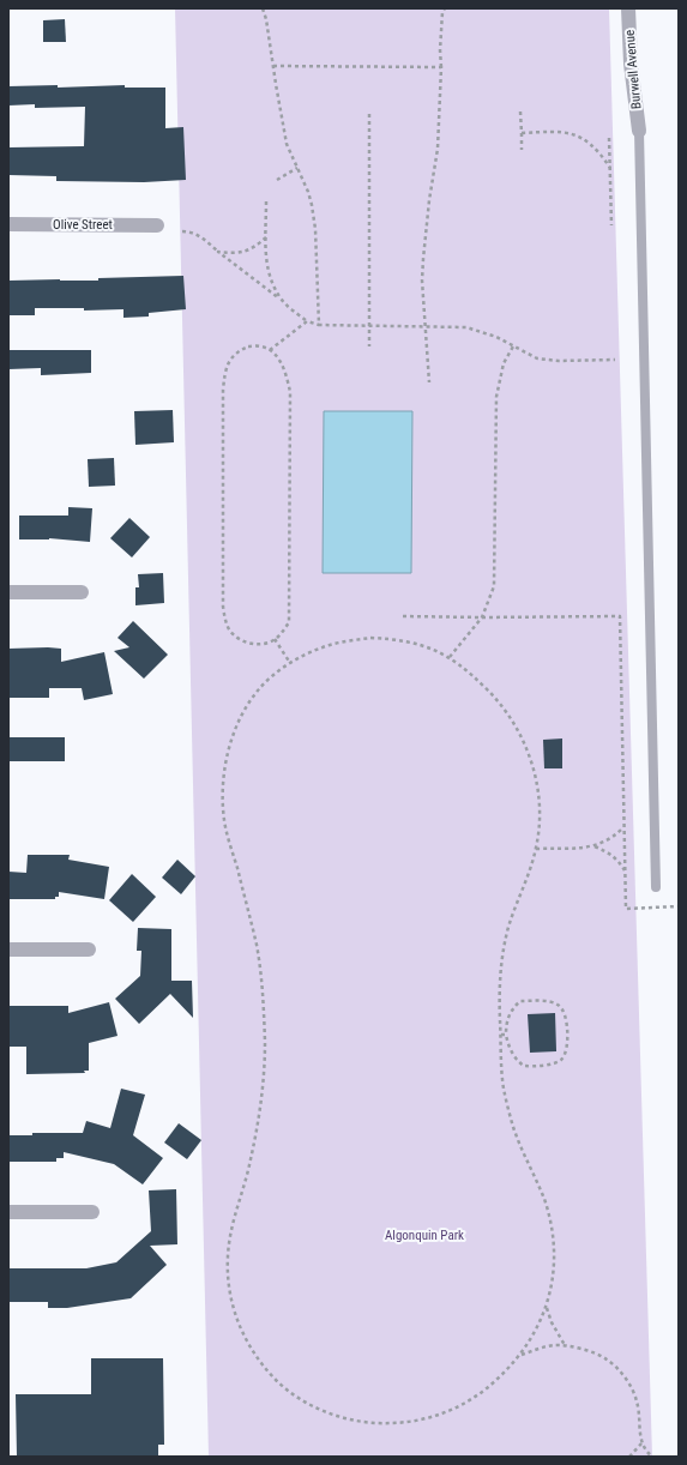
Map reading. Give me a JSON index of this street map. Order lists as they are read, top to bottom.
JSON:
{
  "streets": {
    "street": ["Burwell Avenue", "Olive Street"]
  },
  "parks": ["Algonquin Park"]
}
